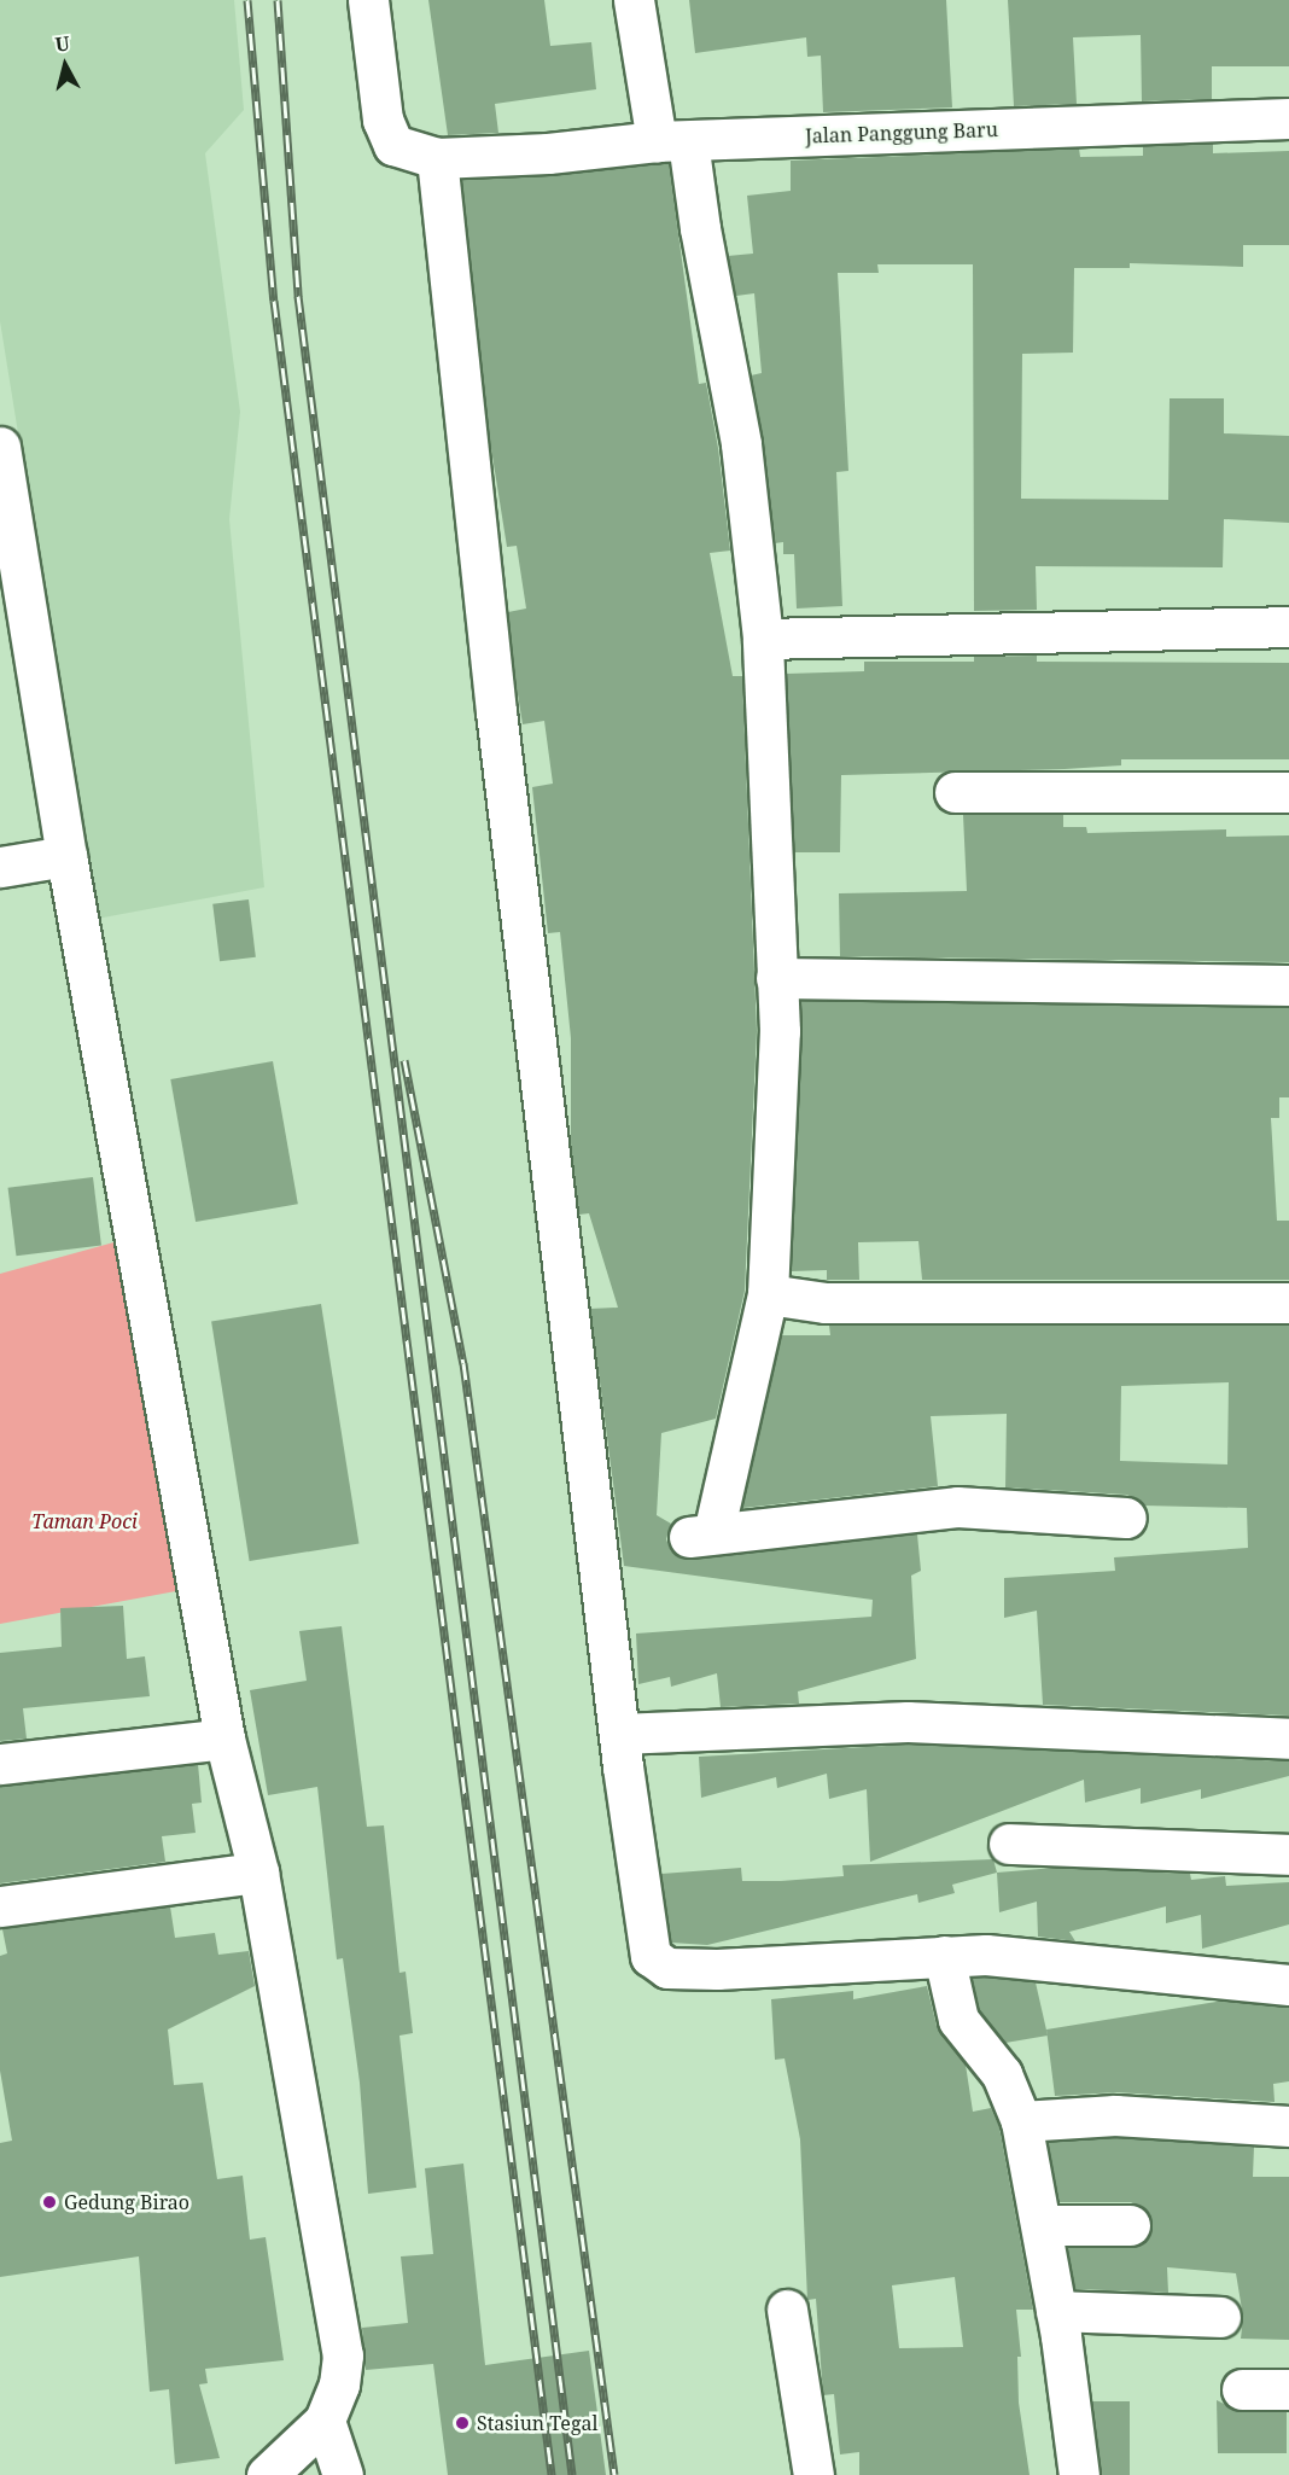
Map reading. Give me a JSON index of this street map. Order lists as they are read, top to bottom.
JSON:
{
  "streets": {
    "street": ["Jalan Panggung Baru"]
  },
  "parks": ["Taman Poci"],
  "places": ["Gedung Birao", "Stasiun Tegal"],
  "north": "top"
}
